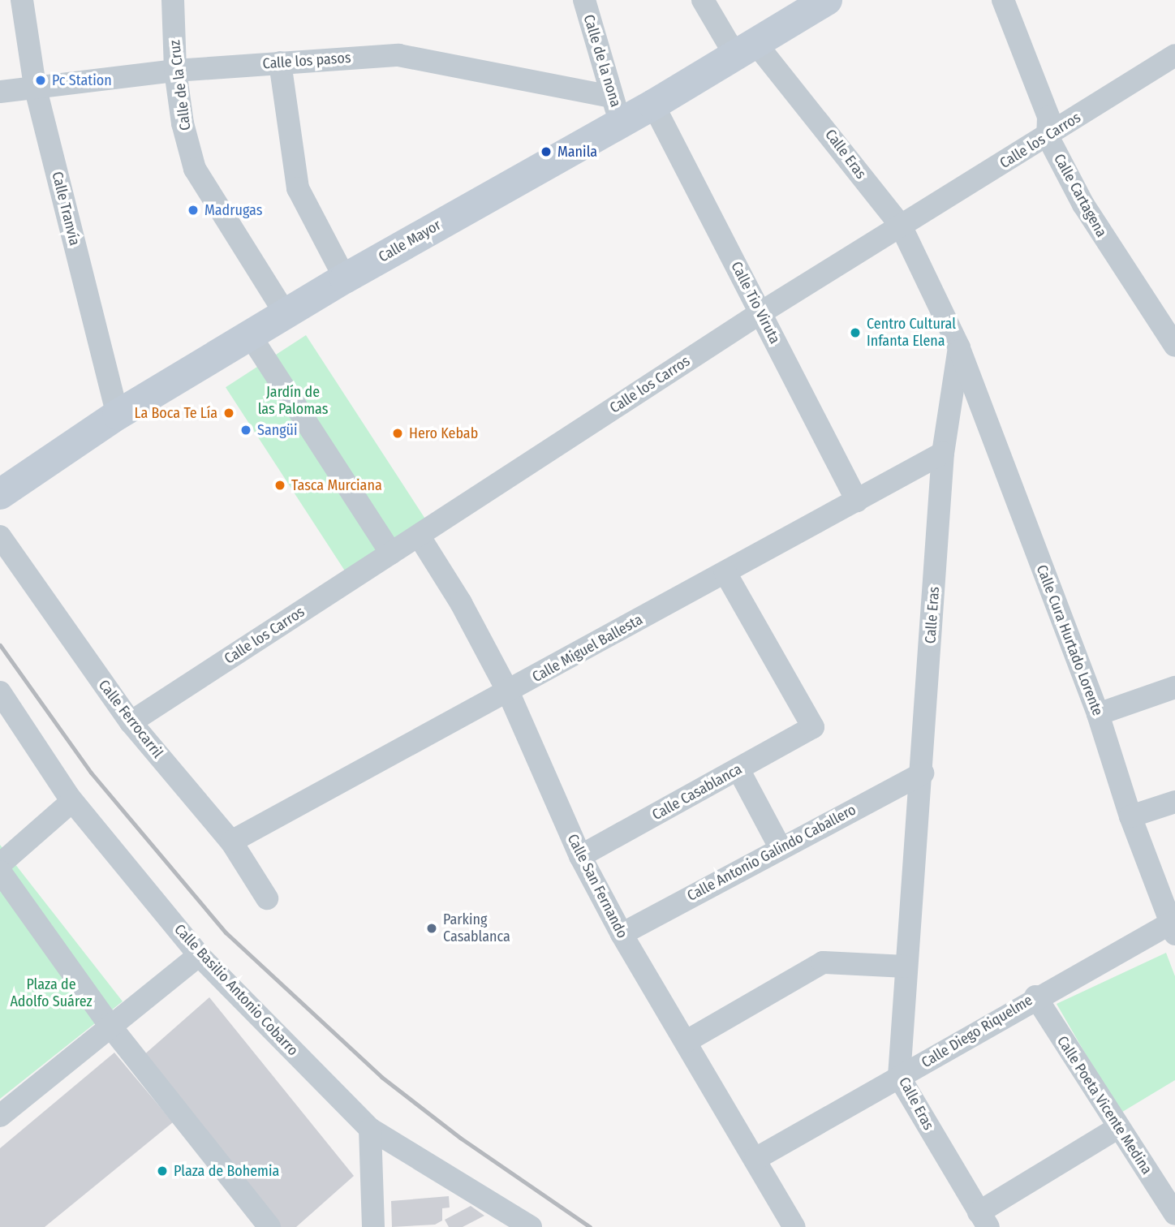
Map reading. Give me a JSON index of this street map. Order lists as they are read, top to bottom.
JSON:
{
  "streets": {
    "main road": ["Calle Mayor"],
    "street": [
      "Calle los pasos",
      "Calle de la nona",
      "Calle de la Cruz",
      "Calle los Carros",
      "Calle Eras",
      "Calle Cartagena",
      "Calle Tranvía",
      "Calle Tio Viruta",
      "Calle Cura Hurtado Lorente",
      "Calle Miguel Ballesta",
      "Calle Ferrocarril",
      "Calle Casablanca",
      "Calle Antonio Galindo Caballero",
      "Calle San Fernando",
      "Calle Basilio Antonio Cobarro",
      "Calle Diego Riquelme",
      "Calle Poeta Vicente Medina"
    ]
  },
  "crossings": [
    ["Calle los pasos", "Calle de la nona"],
    ["Calle los pasos", "Calle de la Cruz"],
    ["Calle los pasos", "Calle Tranvía"],
    ["Calle los pasos", "Calle Mayor"],
    ["Calle de la nona", "Calle Mayor"],
    ["Calle de la Cruz", "Calle Mayor"],
    ["Calle los Carros", "Calle Eras"],
    ["Calle los Carros", "Calle Cartagena"],
    ["Calle los Carros", "Calle Tio Viruta"],
    ["Calle los Carros", "Calle Ferrocarril"],
    ["Calle los Carros", "Calle San Fernando"],
    ["Calle Eras", "Calle Mayor"],
    ["Calle Eras", "Calle Cura Hurtado Lorente"],
    ["Calle Eras", "Calle Miguel Ballesta"],
    ["Calle Eras", "Calle Antonio Galindo Caballero"],
    ["Calle Eras", "Calle Diego Riquelme"],
    ["Calle Tranvía", "Calle Mayor"],
    ["Calle Mayor", "Calle Tio Viruta"],
    ["Calle Tio Viruta", "Calle Miguel Ballesta"],
    ["Calle Cura Hurtado Lorente", "Calle Diego Riquelme"],
    ["Calle Miguel Ballesta", "Calle Ferrocarril"],
    ["Calle Miguel Ballesta", "Calle Casablanca"],
    ["Calle Miguel Ballesta", "Calle San Fernando"],
    ["Calle Casablanca", "Calle San Fernando"],
    ["Calle Antonio Galindo Caballero", "Calle San Fernando"],
    ["Calle San Fernando", "Calle Diego Riquelme"],
    ["Calle Diego Riquelme", "Calle Poeta Vicente Medina"]
  ],
  "parks": ["Jardín de las Palomas", "Plaza de Adolfo Suárez"],
  "places": [
    "Pc Station",
    "Manila",
    "Madrugas",
    "Centro Cultural Infanta Elena",
    "La Boca Te Lía",
    "Sangüi",
    "Hero Kebab",
    "Tasca Murciana",
    "Parking Casablanca",
    "Plaza de Bohemia"
  ]
}
